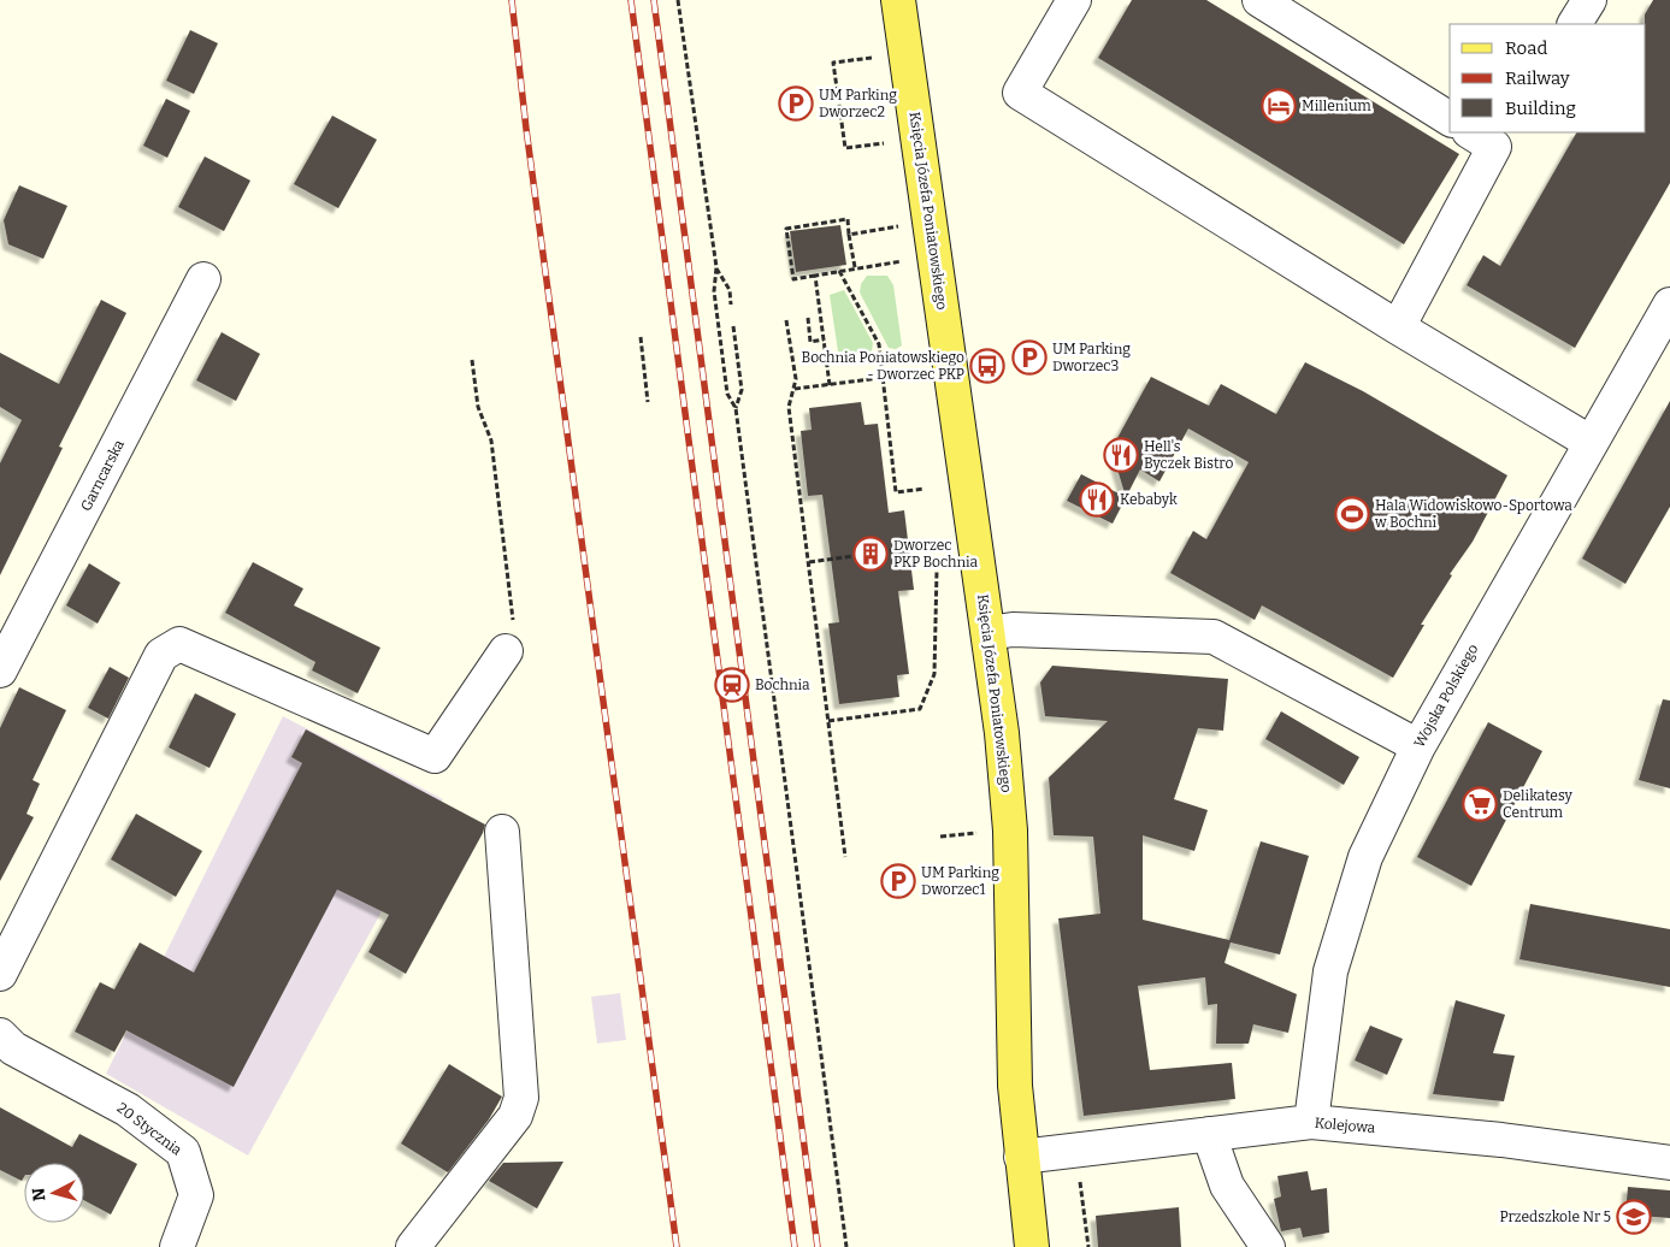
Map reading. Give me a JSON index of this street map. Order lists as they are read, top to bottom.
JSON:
{
  "streets": {
    "main road": ["Księcia Józefa Poniatowskiego"],
    "street": [
      "Garncarska",
      "Wojska Polskiego",
      "Kolejowa",
      "20 Stycznia"
    ]
  },
  "crossings": [
    ["Księcia Józefa Poniatowskiego", "Kolejowa"],
    ["Wojska Polskiego", "Kolejowa"]
  ],
  "places": {
    "parking": ["UM Parking Dworzec2", "UM Parking Dworzec3", "UM Parking Dworzec1"],
    "hotel": ["Millenium"],
    "bus stop": ["Bochnia Poniatowskiego - Dworzec PKP"],
    "restaurant": ["Hell's Byczek Bistro", "Kebabyk"],
    "sports": ["Hala Widowiskowo-Sportowa w Bochni"],
    "building": ["Dworzec PKP Bochnia"],
    "station": ["Bochnia"],
    "supermarket": ["Delikatesy Centrum"],
    "school or university": ["Przedszkole Nr 5"]
  },
  "legend": ["Road", "Railway", "Building"],
  "north": "left"
}
